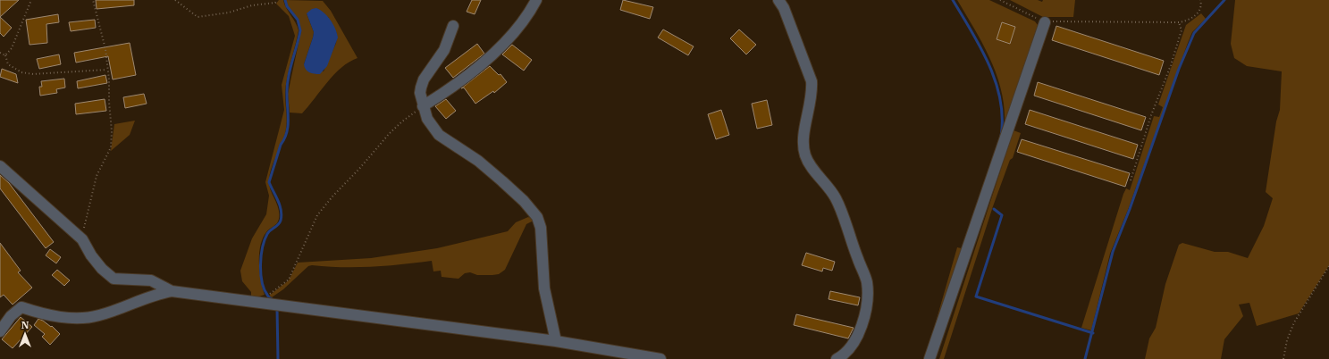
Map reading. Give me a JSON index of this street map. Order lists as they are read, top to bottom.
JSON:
{
  "north": "top"
}
